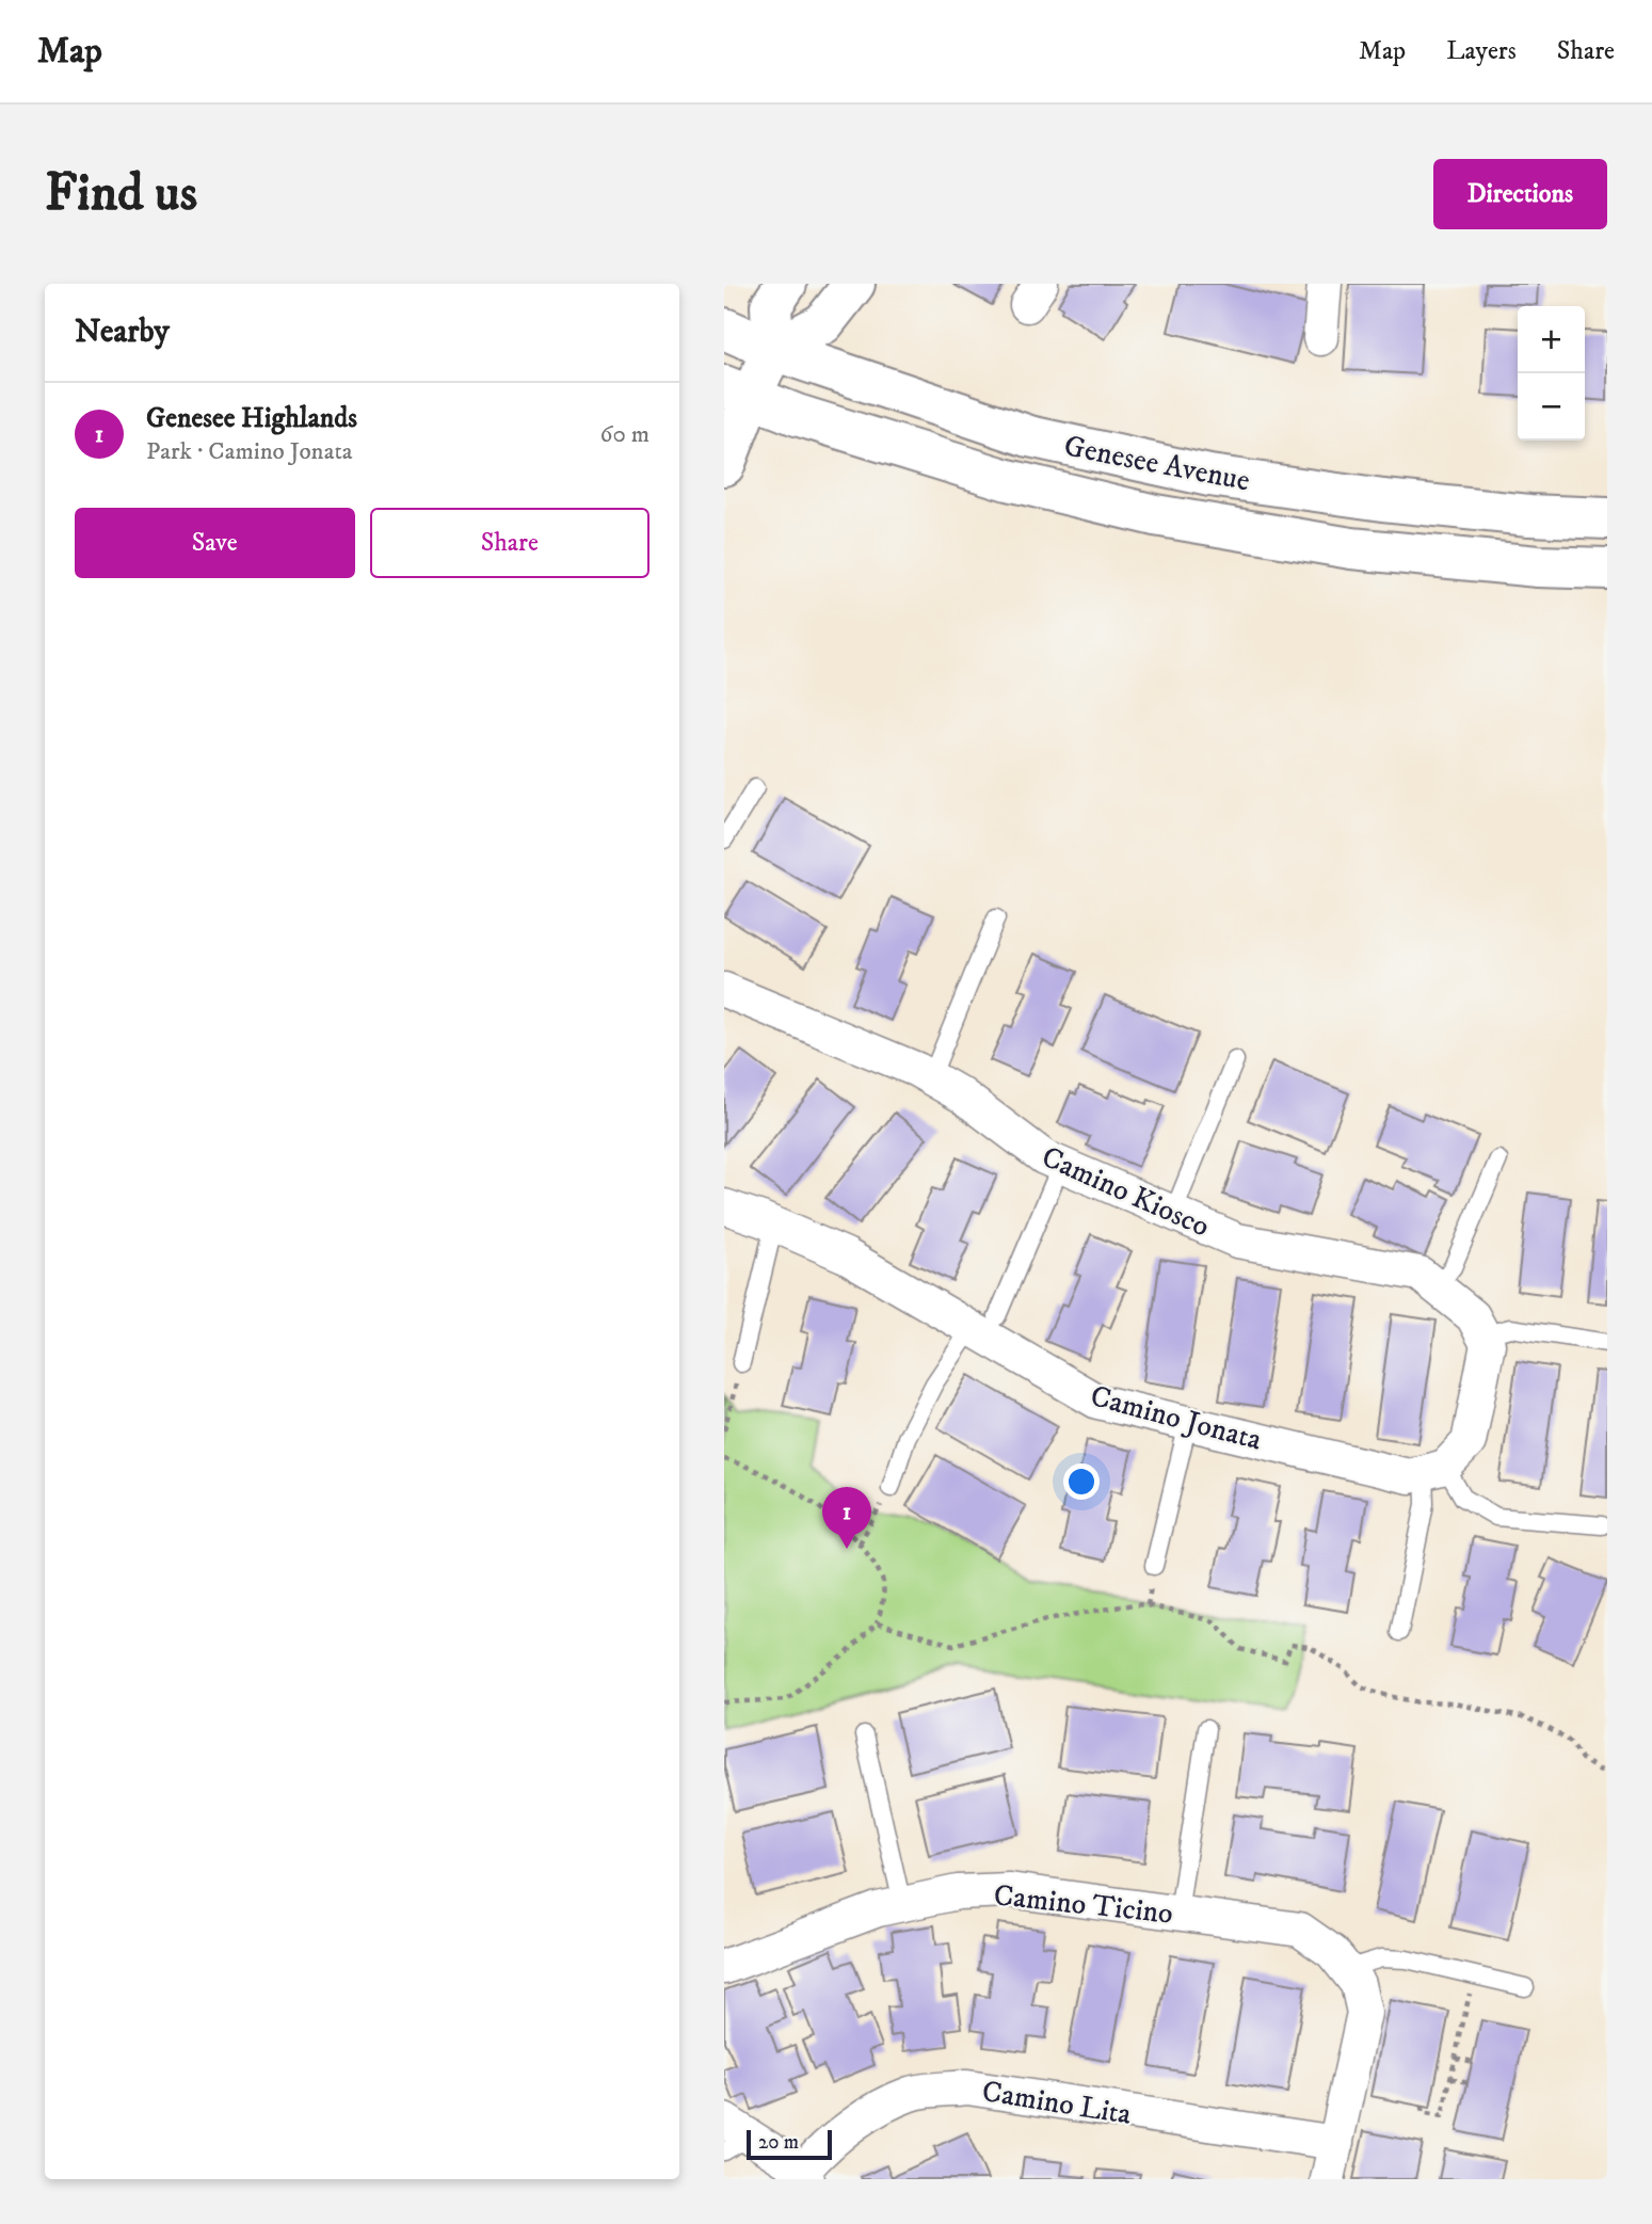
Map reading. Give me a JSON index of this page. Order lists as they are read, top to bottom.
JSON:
{
  "streets": {
    "main road": ["Genesee Avenue"],
    "street": [
      "Camino Kiosco",
      "Camino Jonata",
      "Camino Ticino",
      "Camino Lita"
    ]
  },
  "scale_bar": "20 m",
  "page": {
    "header": "Map",
    "nav": ["Map", "Layers", "Share"],
    "buttons": [
      "Directions",
      ["Save", "Share"]
    ],
    "title": "Find us",
    "heading": "Nearby",
    "map_buttons": ["+", "−"],
    "list": [
      {
        "mark": "1",
        "name": "Genesee Highlands",
        "note": "Park · Camino Jonata",
        "value": "60 m"
      }
    ],
    "pins": "1",
    "scale": "20 m"
  }
}
